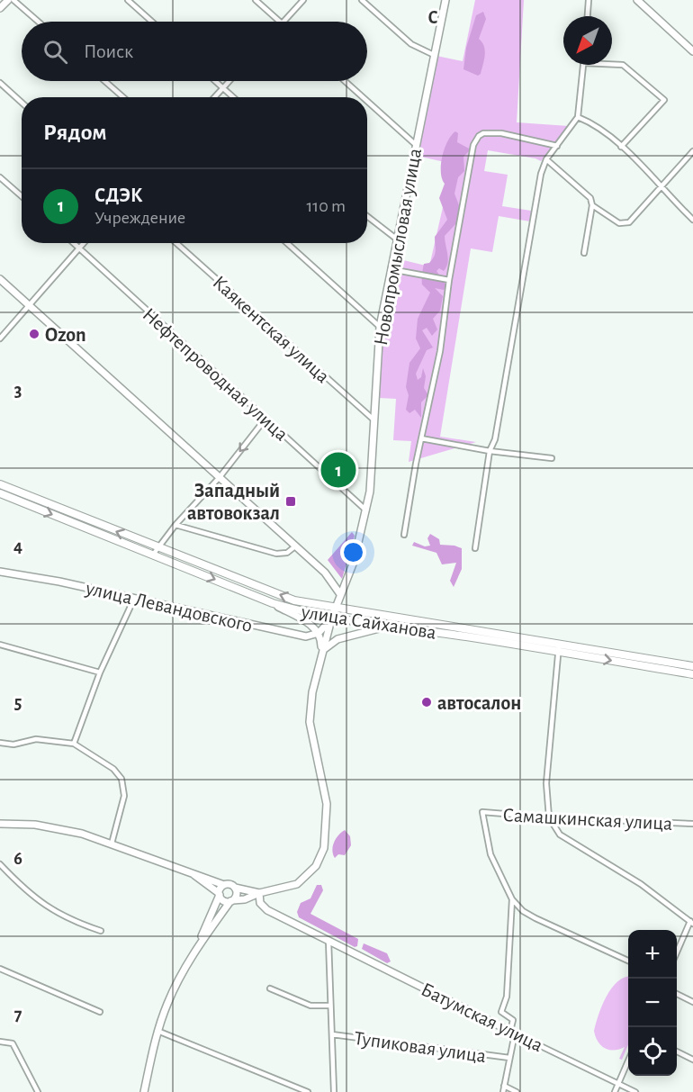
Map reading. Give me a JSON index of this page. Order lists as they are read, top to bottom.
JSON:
{
  "streets": {
    "main road": ["улица Сайханова"],
    "street": [
      "Новопромысловая улица",
      "Каякентская улица",
      "Нефтепроводная улица",
      "улица Левандовского",
      "Самашкинская улица",
      "Батумская улица",
      "Тупиковая улица"
    ]
  },
  "crossings": [
    ["Новопромысловая улица", "Каякентская улица"],
    ["Новопромысловая улица", "Нефтепроводная улица"],
    ["Новопромысловая улица", "улица Сайханова"]
  ],
  "places": {
    "other": ["Ozon", "автосалон"],
    "transit": ["Западный автовокзал"]
  },
  "north": "bottom left",
  "page": {
    "search": "Поиск",
    "heading": "Рядом",
    "list": [
      {
        "mark": "1",
        "name": "СДЭК",
        "note": "Учреждение",
        "value": "110 m"
      }
    ],
    "pins": "1",
    "map_buttons": ["+", "−"]
  },
  "grid": {
    "columns": ["C"],
    "rows": [
      "3",
      "4",
      "5",
      "6",
      "7"
    ]
  }
}
